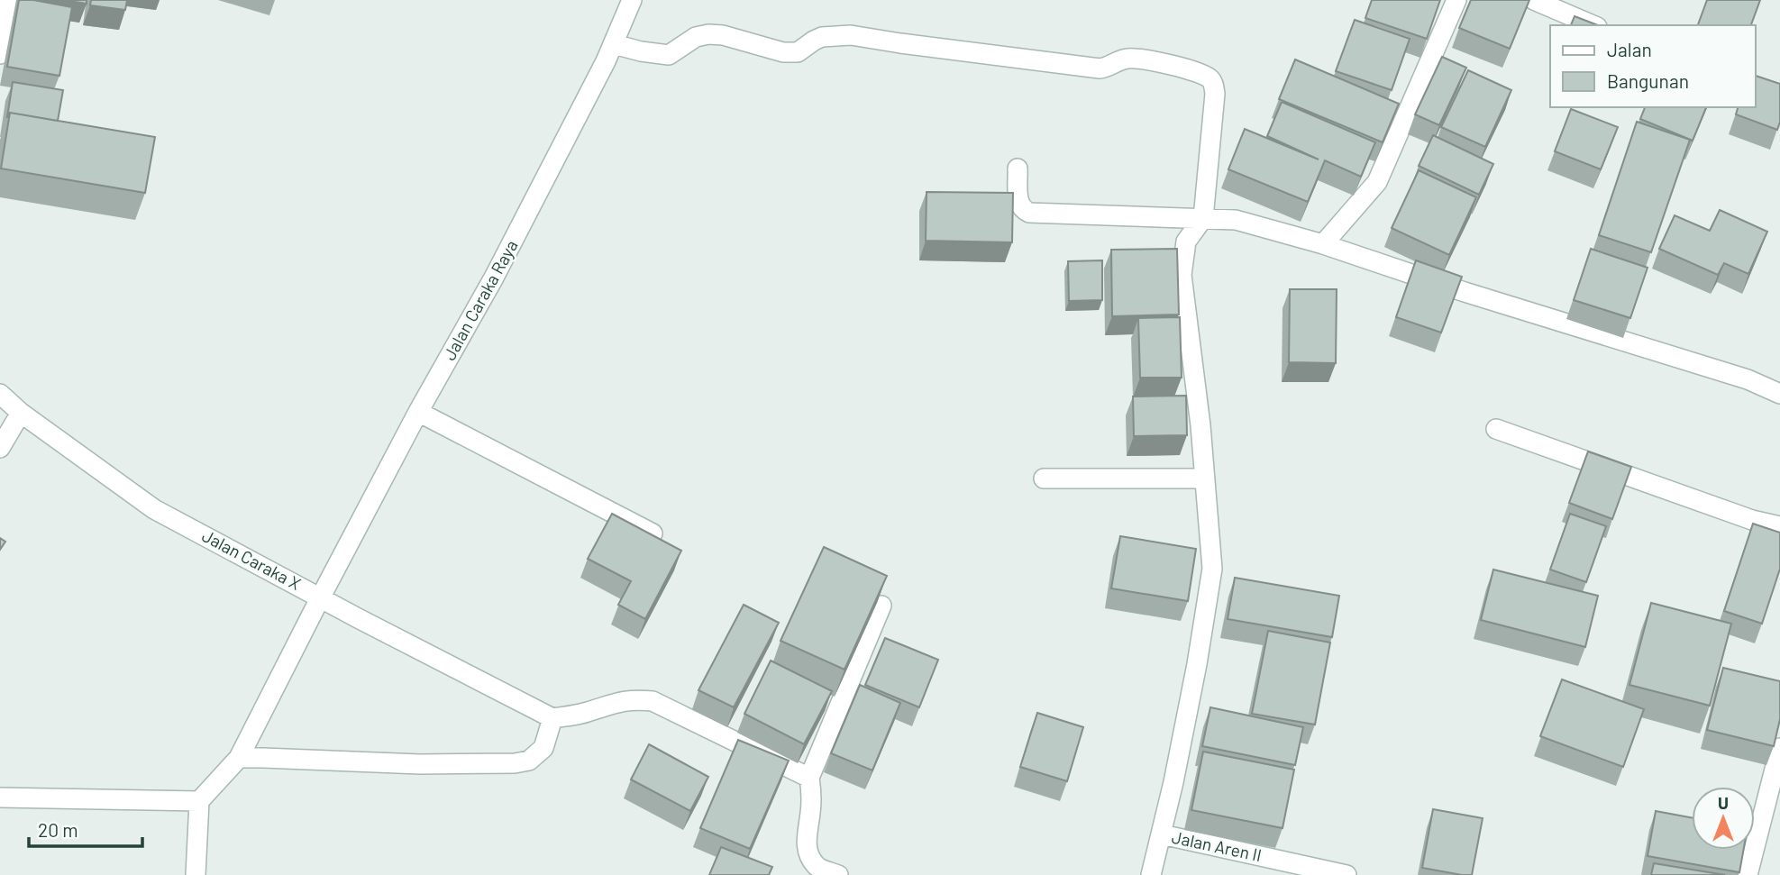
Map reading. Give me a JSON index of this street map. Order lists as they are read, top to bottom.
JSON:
{
  "streets": {
    "street": ["Jalan Caraka Raya", "Jalan Caraka X", "Jalan Aren II"]
  },
  "crossings": [
    ["Jalan Caraka Raya", "Jalan Caraka X"]
  ],
  "legend": ["Jalan", "Bangunan"],
  "scale_bar": "20 m",
  "north": "top"
}
